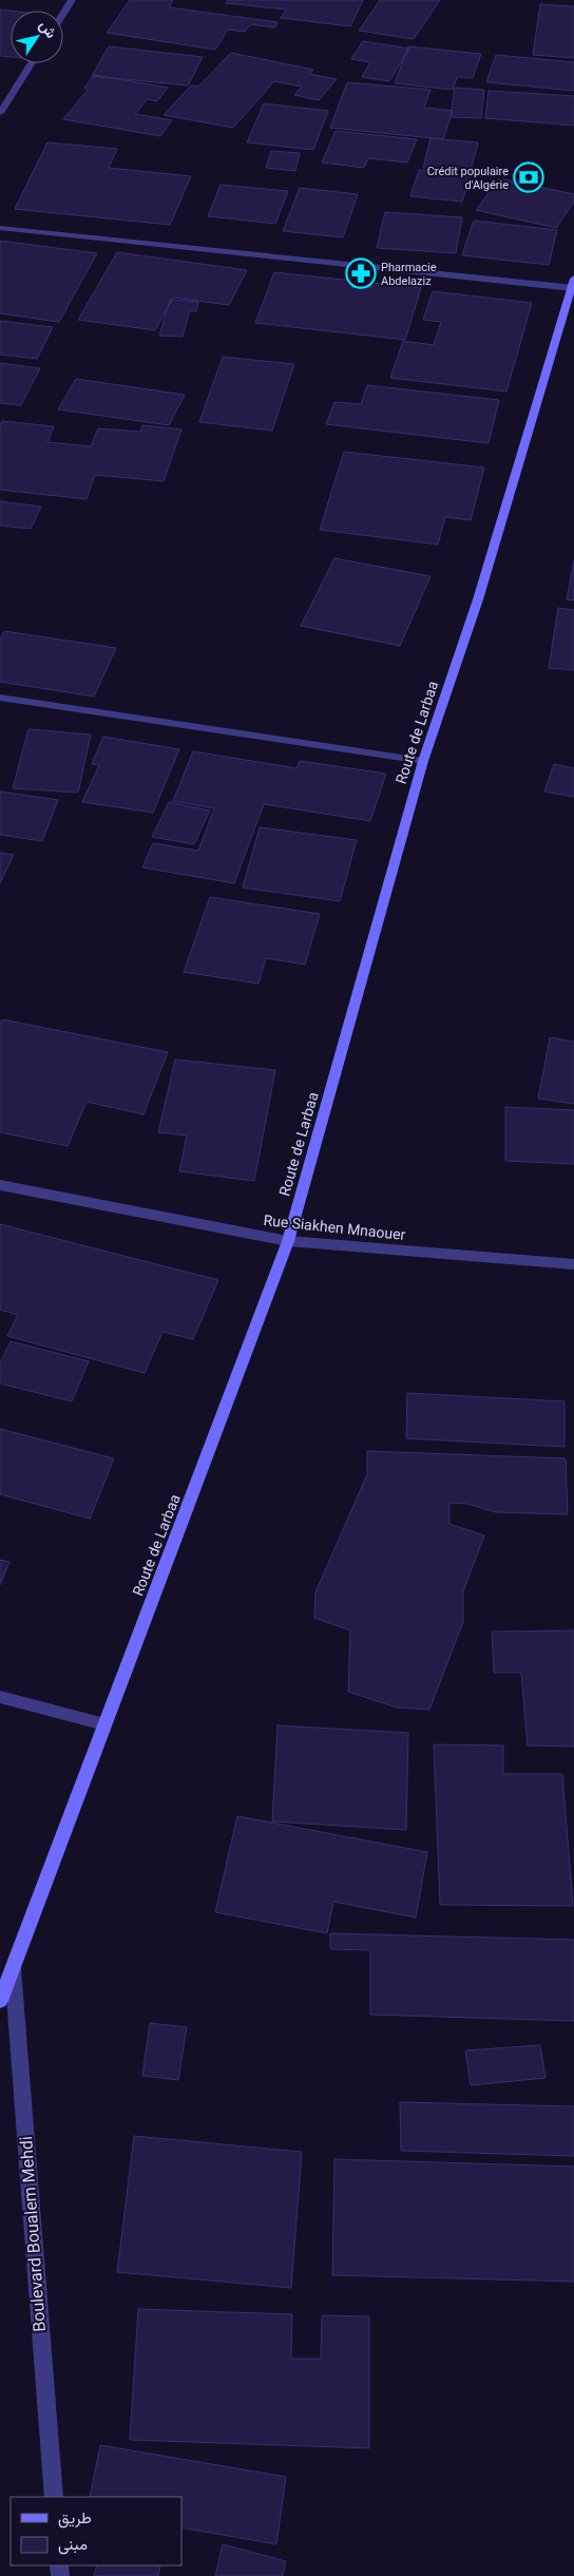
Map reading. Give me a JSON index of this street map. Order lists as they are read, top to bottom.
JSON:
{
  "streets": {
    "main road": ["Route de Larbaa"],
    "street": ["Rue Siakhen Mnaouer", "Boulevard Boualem Mehdi"]
  },
  "crossings": [
    ["Route de Larbaa", "Rue Siakhen Mnaouer"],
    ["Route de Larbaa", "Boulevard Boualem Mehdi"]
  ],
  "places": {
    "bank": ["Crédit populaire d'Algérie"],
    "pharmacy": ["Pharmacie Abdelaziz"]
  },
  "legend": ["طريق", "مبنى"],
  "north": "top right"
}
